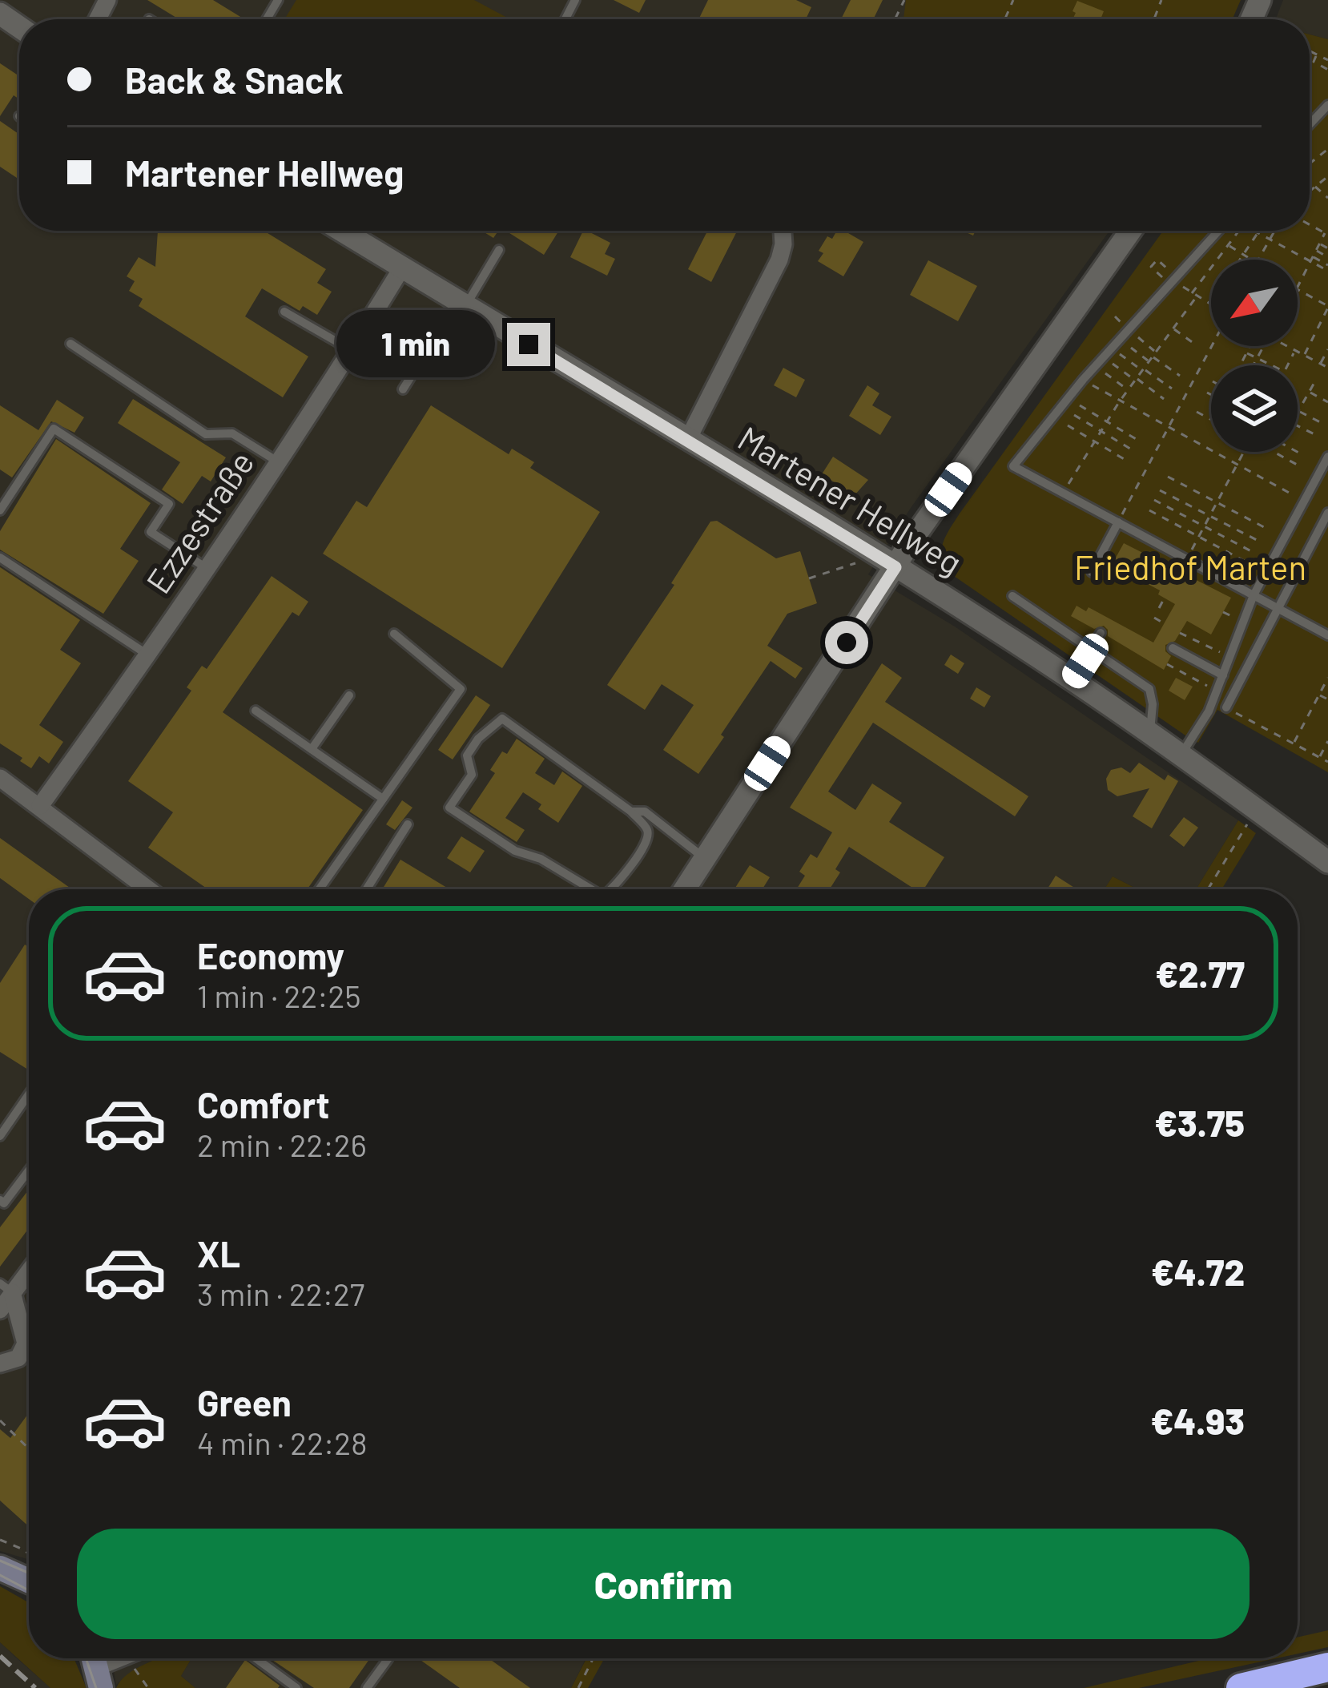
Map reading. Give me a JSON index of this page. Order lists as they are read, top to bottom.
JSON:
{
  "streets": {
    "street": ["Martener Hellweg", "Ezzestraße"]
  },
  "crossings": [
    ["Martener Hellweg", "Ezzestraße"]
  ],
  "parks": ["Friedhof Marten"],
  "north": "bottom left",
  "page": {
    "banner": ["Back & Snack", "Martener Hellweg"],
    "bubble": "1 min",
    "list": [
      {
        "name": "Economy",
        "note": "1 min · 22:25",
        "value": "€2.77"
      },
      {
        "name": "Comfort",
        "note": "2 min · 22:26",
        "value": "€3.75"
      },
      {
        "name": "XL",
        "note": "3 min · 22:27",
        "value": "€4.72"
      },
      {
        "name": "Green",
        "note": "4 min · 22:28",
        "value": "€4.93"
      }
    ],
    "buttons": "Confirm"
  }
}
